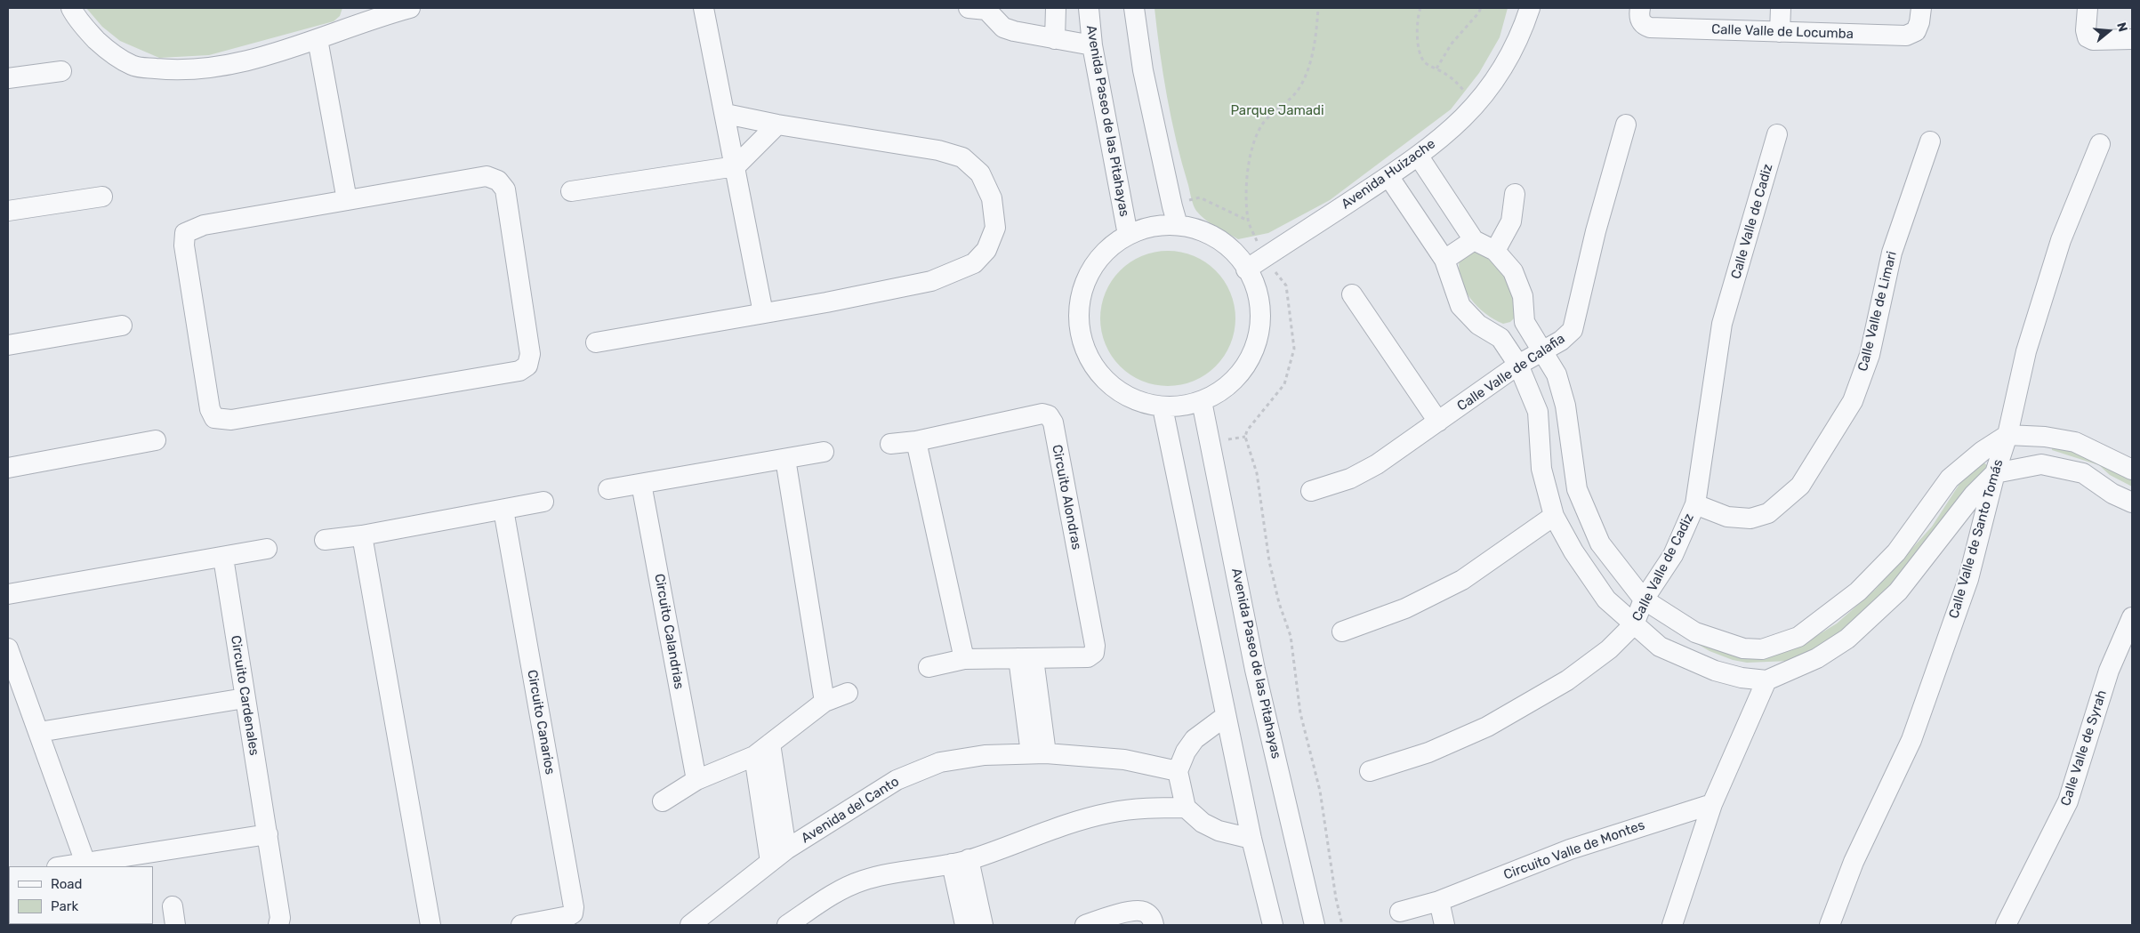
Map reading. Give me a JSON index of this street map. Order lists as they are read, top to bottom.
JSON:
{
  "streets": {
    "street": [
      "Calle Valle de Locumba",
      "Avenida Paseo de las Pitahayas",
      "Avenida Huizache",
      "Calle Valle de Cadiz",
      "Calle Valle de Limari",
      "Calle Valle de Calafia",
      "Circuito Alondras",
      "Calle Valle de Santo Tomás",
      "Circuito Calandrias",
      "Circuito Cardenales",
      "Circuito Canarios",
      "Calle Valle de Syrah",
      "Avenida del Canto",
      "Circuito Valle de Montes"
    ]
  },
  "crossings": [
    ["Calle Valle de Cadiz", "Calle Valle de Limari"]
  ],
  "parks": ["Parque Jamadi"],
  "legend": ["Road", "Park"],
  "north": "right"
}
